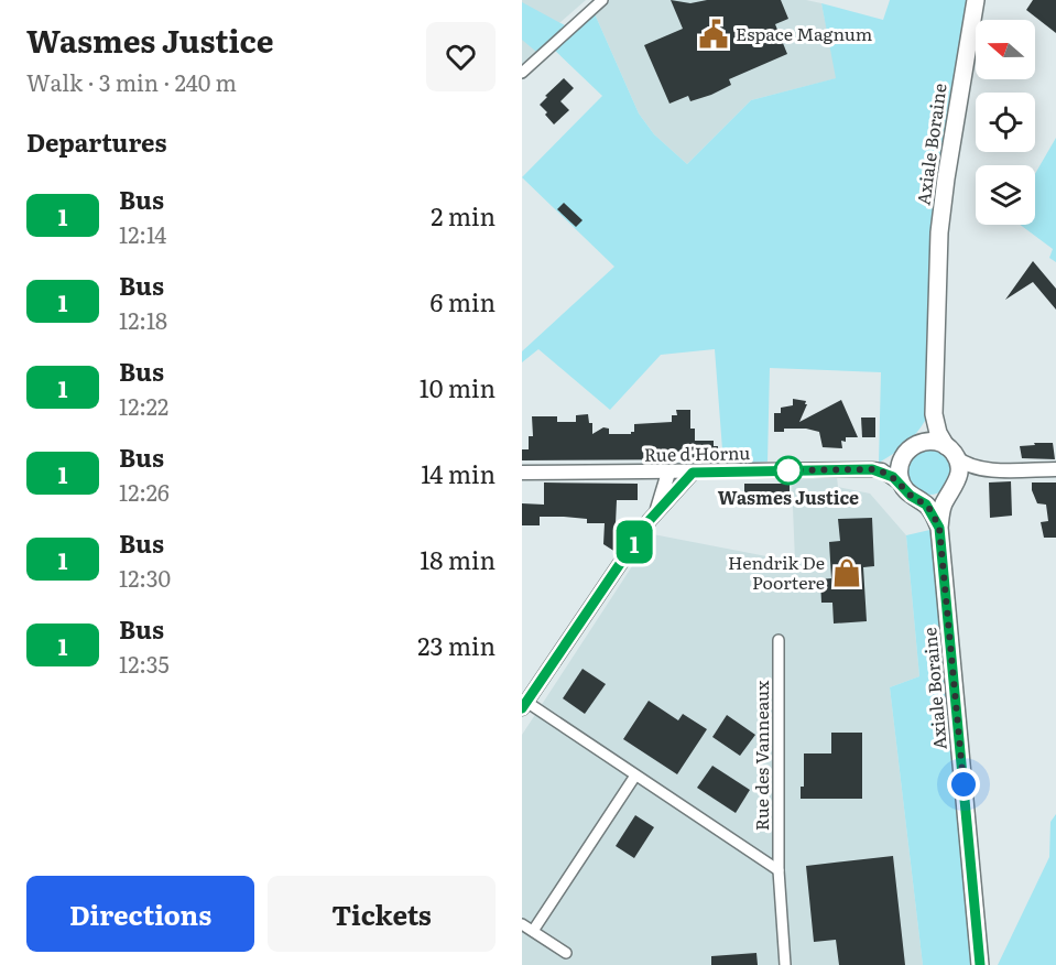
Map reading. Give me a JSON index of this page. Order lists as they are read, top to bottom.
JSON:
{
  "streets": {
    "main road": ["Axiale Boraine"],
    "street": ["Rue d'Hornu", "Rue des Vanneaux"]
  },
  "places": {
    "public building": ["Espace Magnum"],
    "other": ["Wasmes Justice"],
    "shop": ["Hendrik De Poortere"]
  },
  "lines": ["bus line 1"],
  "north": "left",
  "page": {
    "heading": [
      ["Wasmes Justice", "Walk · 3 min · 240 m"],
      "Departures"
    ],
    "on_map": "1",
    "list": [
      {
        "mark": "1",
        "name": "Bus",
        "note": "12:14",
        "value": "2 min"
      },
      {
        "mark": "1",
        "name": "Bus",
        "note": "12:18",
        "value": "6 min"
      },
      {
        "mark": "1",
        "name": "Bus",
        "note": "12:22",
        "value": "10 min"
      },
      {
        "mark": "1",
        "name": "Bus",
        "note": "12:26",
        "value": "14 min"
      },
      {
        "mark": "1",
        "name": "Bus",
        "note": "12:30",
        "value": "18 min"
      },
      {
        "mark": "1",
        "name": "Bus",
        "note": "12:35",
        "value": "23 min"
      }
    ],
    "buttons": ["Directions", "Tickets"]
  }
}
